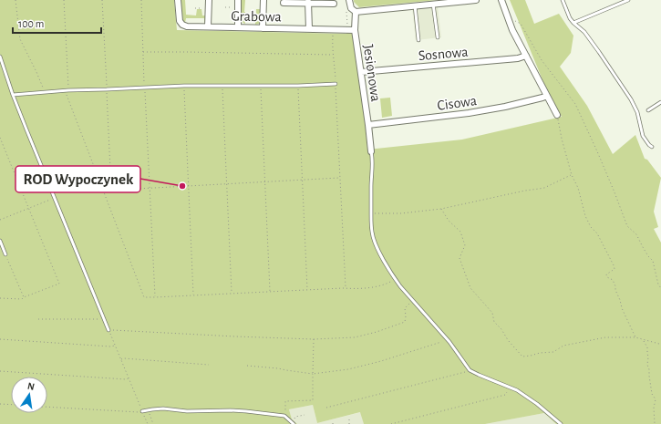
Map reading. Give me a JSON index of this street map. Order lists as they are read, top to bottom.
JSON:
{
  "streets": {
    "street": [
      "Grabowa",
      "Sosnowa",
      "Jesionowa",
      "Cisowa"
    ]
  },
  "crossings": [
    ["Grabowa", "Jesionowa"],
    ["Sosnowa", "Jesionowa"],
    ["Jesionowa", "Cisowa"]
  ],
  "places": ["ROD Wypoczynek"],
  "scale_bar": "100 m",
  "north": "top"
}
